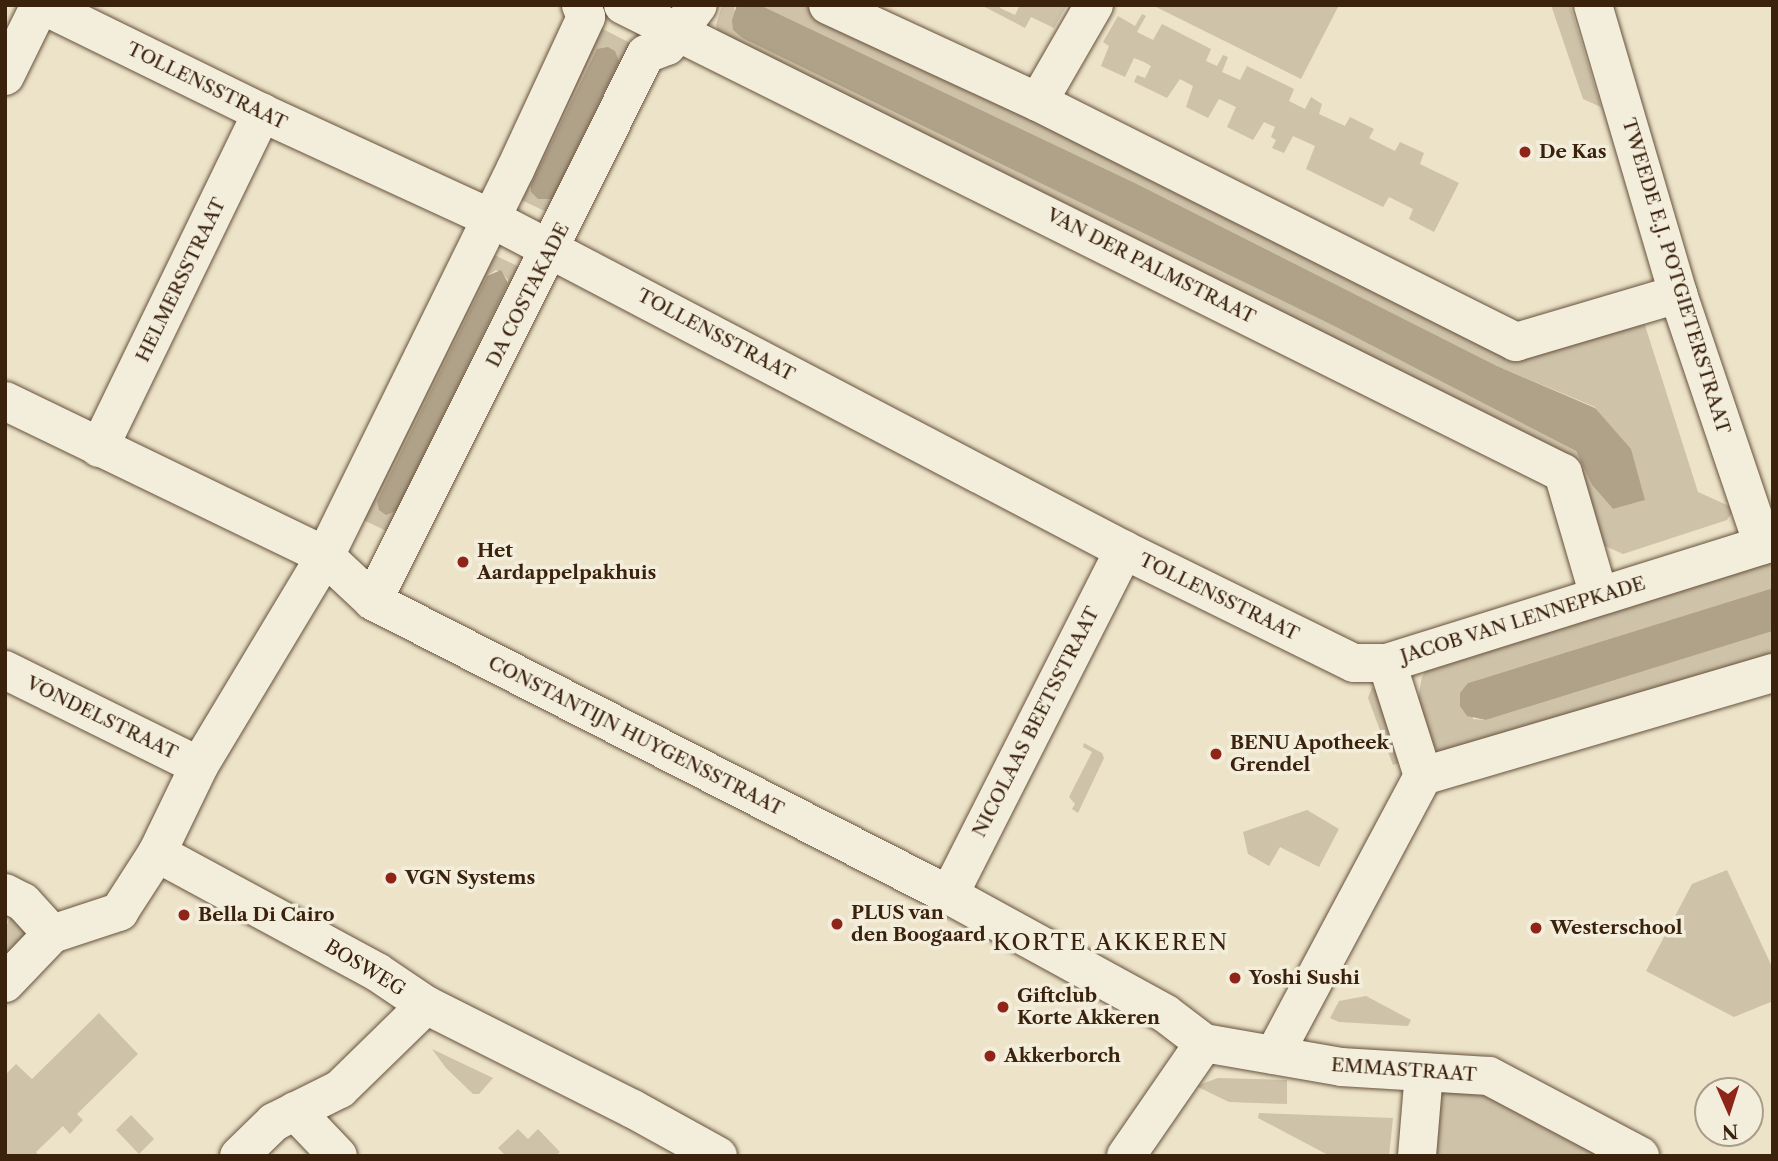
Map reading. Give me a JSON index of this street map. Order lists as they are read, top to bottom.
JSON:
{
  "streets": {
    "street": [
      "TOLLENSSTRAAT",
      "VAN DER PALMSTRAAT",
      "TWEEDE E.J. POTGIETERSTRAAT",
      "HELMERSSTRAAT",
      "DA COSTAKADE",
      "JACOB VAN LENNEPKADE",
      "VONDELSTRAAT",
      "NICOLAAS BEETSSTRAAT",
      "CONSTANTIJN HUYGENSSTRAAT",
      "BOSWEG",
      "EMMASTRAAT"
    ]
  },
  "crossings": [
    ["TOLLENSSTRAAT", "HELMERSSTRAAT"],
    ["TOLLENSSTRAAT", "DA COSTAKADE"],
    ["TOLLENSSTRAAT", "JACOB VAN LENNEPKADE"],
    ["TOLLENSSTRAAT", "NICOLAAS BEETSSTRAAT"],
    ["VAN DER PALMSTRAAT", "DA COSTAKADE"],
    ["VAN DER PALMSTRAAT", "JACOB VAN LENNEPKADE"],
    ["TWEEDE E.J. POTGIETERSTRAAT", "JACOB VAN LENNEPKADE"],
    ["HELMERSSTRAAT", "CONSTANTIJN HUYGENSSTRAAT"],
    ["DA COSTAKADE", "CONSTANTIJN HUYGENSSTRAAT"],
    ["NICOLAAS BEETSSTRAAT", "CONSTANTIJN HUYGENSSTRAAT"],
    ["CONSTANTIJN HUYGENSSTRAAT", "EMMASTRAAT"]
  ],
  "districts": ["KORTE AKKEREN"],
  "places": [
    "De Kas",
    "Het Aardappelpakhuis",
    "BENU Apotheek Grendel",
    "VGN Systems",
    "Bella Di Cairo",
    "PLUS van den Boogaard",
    "Westerschool",
    "Yoshi Sushi",
    "Giftclub Korte Akkeren",
    "Akkerborch"
  ],
  "north": "bottom"
}
